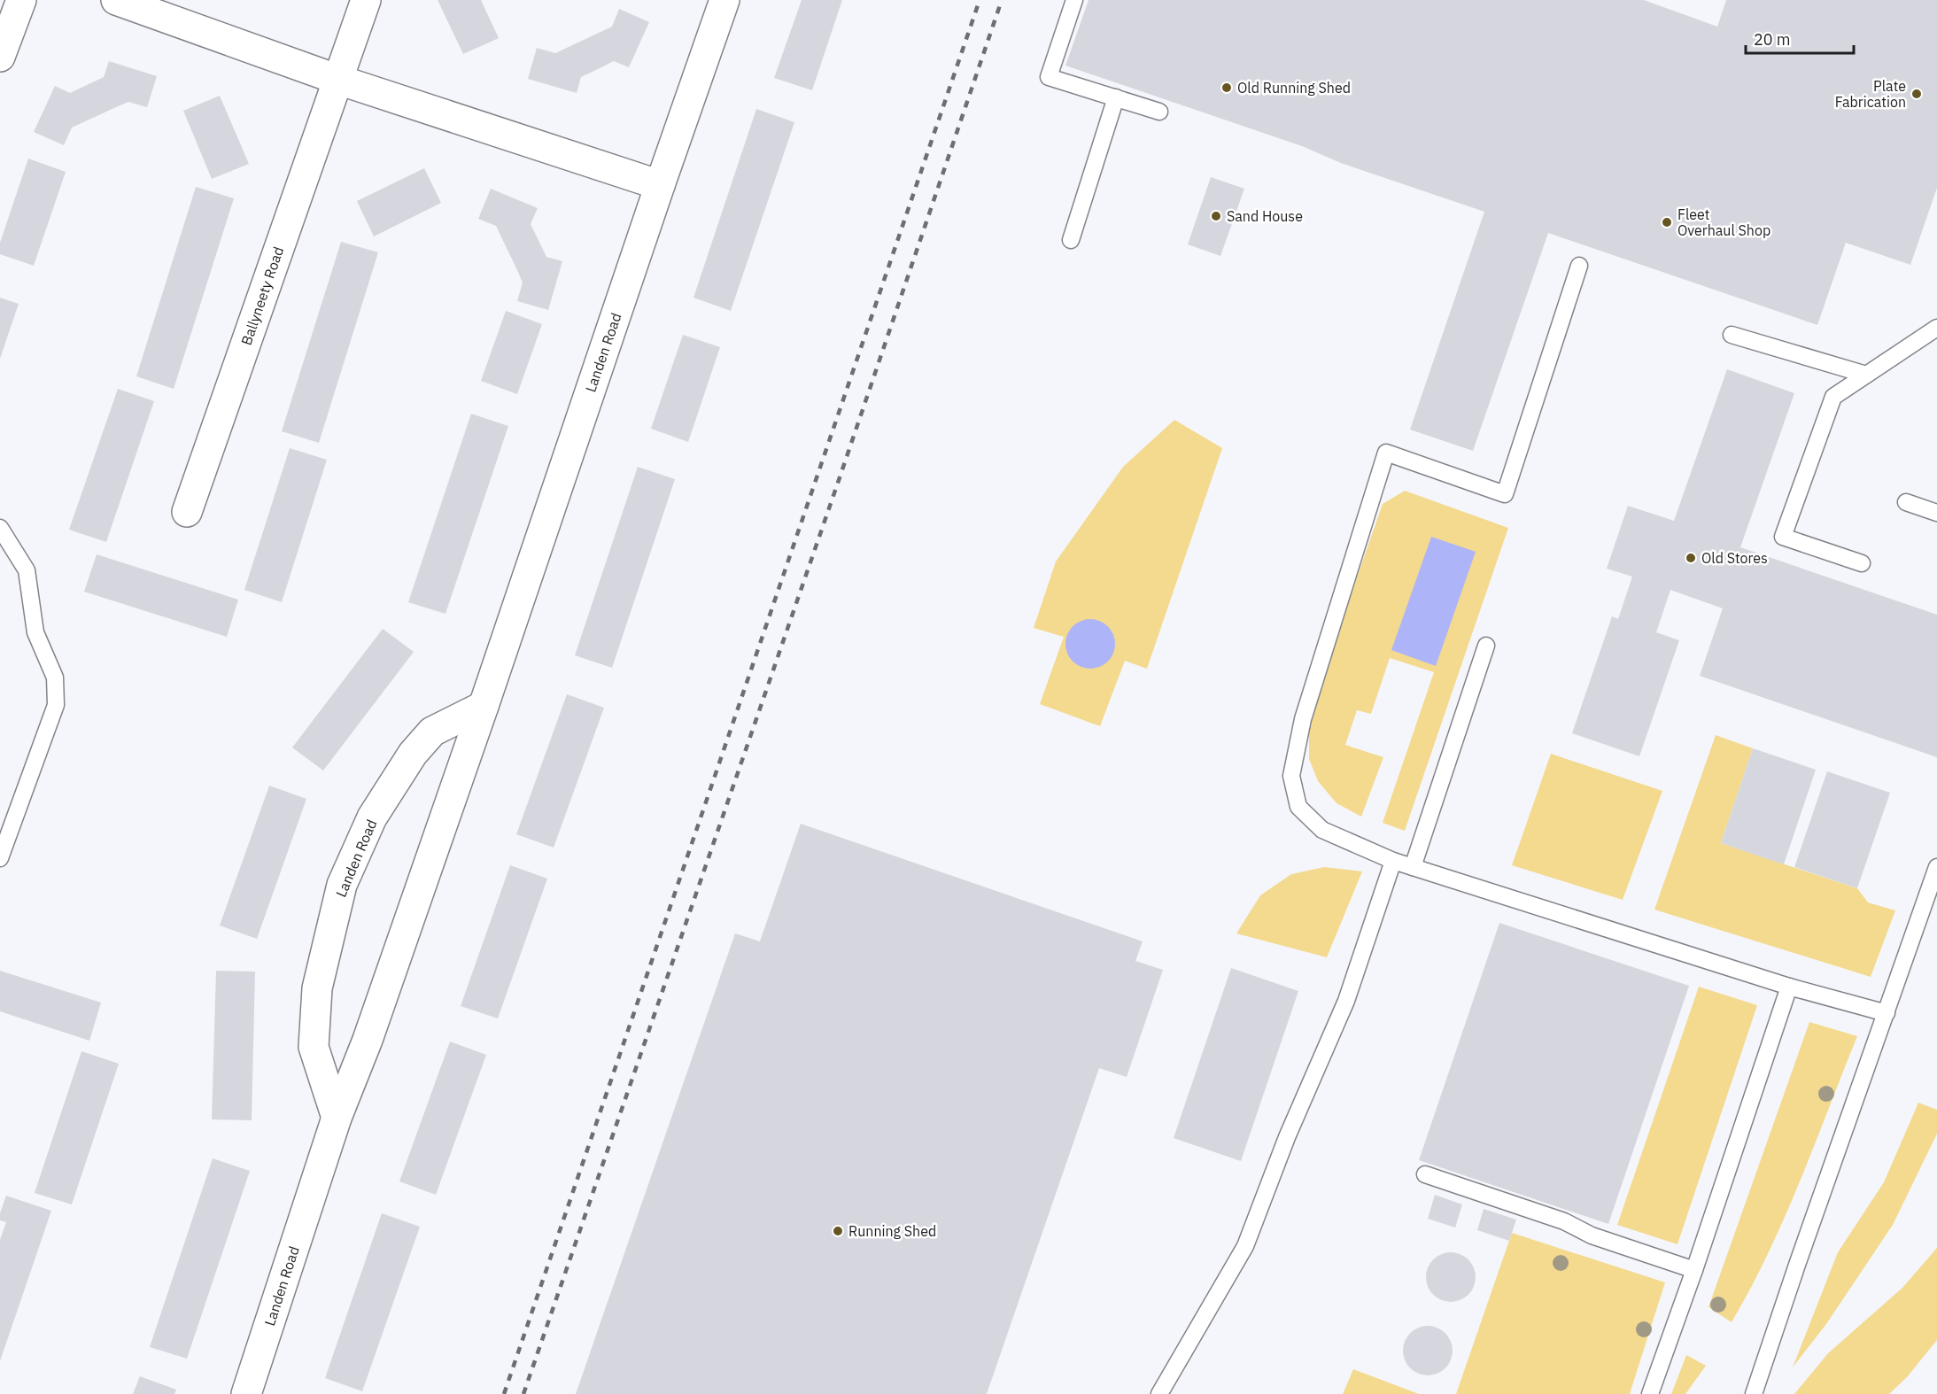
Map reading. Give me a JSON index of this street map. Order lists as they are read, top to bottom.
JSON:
{
  "streets": {
    "street": ["Ballyneety Road", "Landen Road"]
  },
  "places": [
    "Old Running Shed",
    "Plate Fabrication",
    "Sand House",
    "Fleet Overhaul Shop",
    "Old Stores",
    "Running Shed"
  ],
  "scale_bar": "20 m"
}
